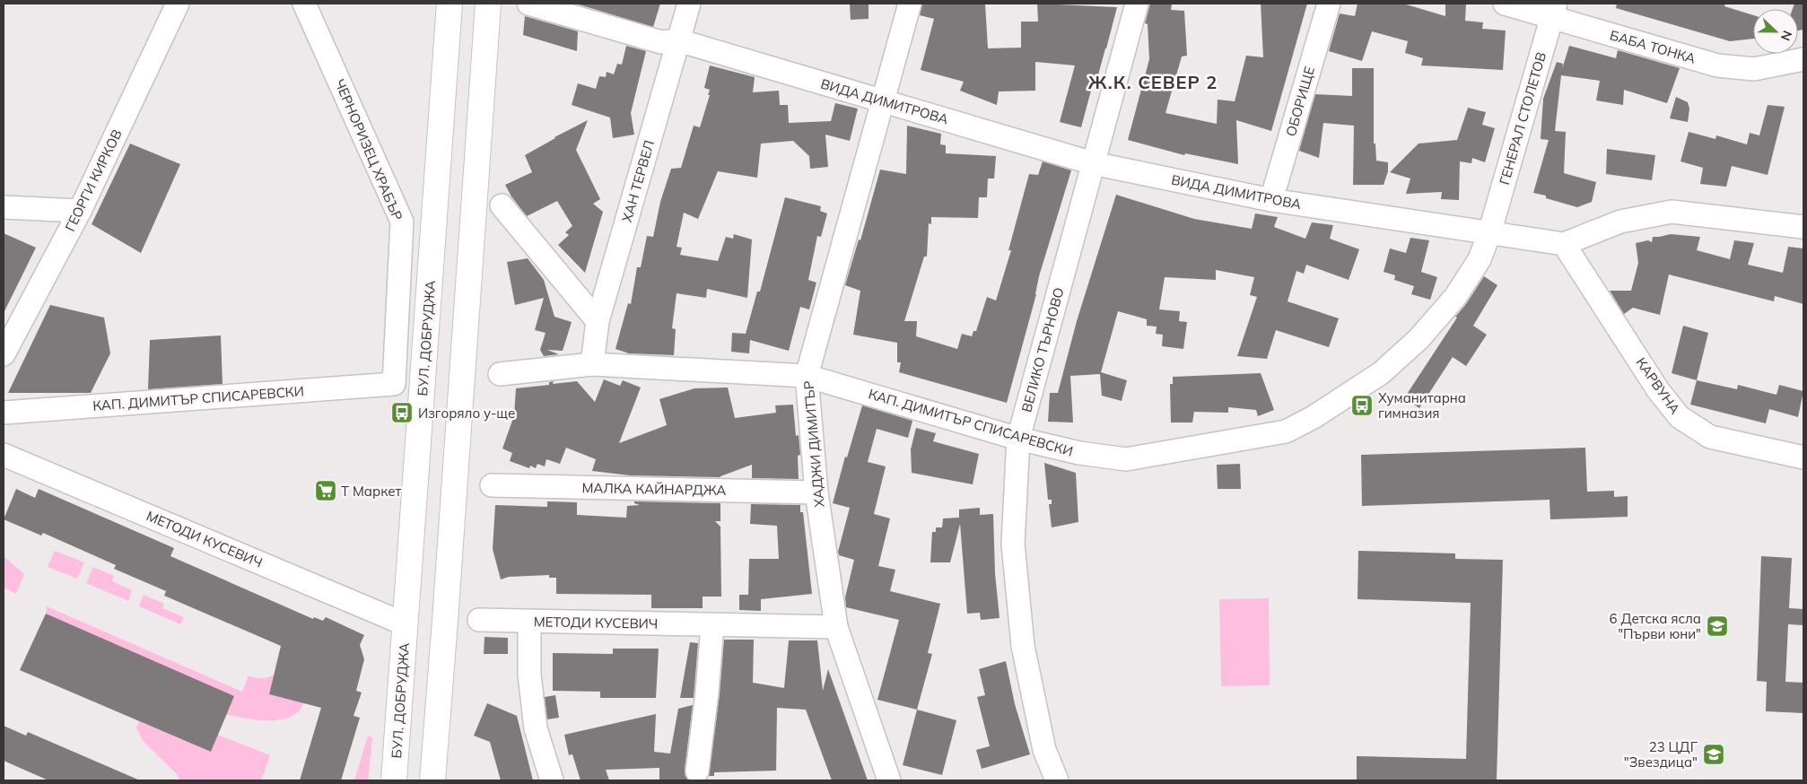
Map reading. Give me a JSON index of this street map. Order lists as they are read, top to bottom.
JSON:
{
  "streets": {
    "main road": ["БУЛ. ДОБРУДЖА"],
    "street": [
      "БАБА ТОНКА",
      "ВИДА ДИМИТРОВА",
      "ОБОРИЩЕ",
      "ГЕНЕРАЛ СТОЛЕТОВ",
      "ЧЕРНОРИЗЕЦ ХРАБЪР",
      "ГЕОРГИ КИРКОВ",
      "ХАН ТЕРВЕЛ",
      "ВЕЛИКО ТЪРНОВО",
      "КАРВУНА",
      "КАП. ДИМИТЪР СПИСАРЕВСКИ",
      "ХАДЖИ ДИМИТЪР",
      "МАЛКА КАЙНАРДЖА",
      "МЕТОДИ КУСЕВИЧ"
    ]
  },
  "crossings": [
    ["БАБА ТОНКА", "ГЕНЕРАЛ СТОЛЕТОВ"],
    ["ВИДА ДИМИТРОВА", "ОБОРИЩЕ"],
    ["ВИДА ДИМИТРОВА", "ГЕНЕРАЛ СТОЛЕТОВ"],
    ["ВИДА ДИМИТРОВА", "ХАН ТЕРВЕЛ"],
    ["ВИДА ДИМИТРОВА", "ВЕЛИКО ТЪРНОВО"],
    ["ВИДА ДИМИТРОВА", "КАРВУНА"],
    ["ВИДА ДИМИТРОВА", "КАП. ДИМИТЪР СПИСАРЕВСКИ"],
    ["ВИДА ДИМИТРОВА", "ХАДЖИ ДИМИТЪР"],
    ["ГЕНЕРАЛ СТОЛЕТОВ", "КАП. ДИМИТЪР СПИСАРЕВСКИ"],
    ["ЧЕРНОРИЗЕЦ ХРАБЪР", "КАП. ДИМИТЪР СПИСАРЕВСКИ"],
    ["ХАН ТЕРВЕЛ", "КАП. ДИМИТЪР СПИСАРЕВСКИ"],
    ["БУЛ. ДОБРУДЖА", "МЕТОДИ КУСЕВИЧ"],
    ["ВЕЛИКО ТЪРНОВО", "КАП. ДИМИТЪР СПИСАРЕВСКИ"],
    ["КАП. ДИМИТЪР СПИСАРЕВСКИ", "ХАДЖИ ДИМИТЪР"],
    ["ХАДЖИ ДИМИТЪР", "МАЛКА КАЙНАРДЖА"],
    ["ХАДЖИ ДИМИТЪР", "МЕТОДИ КУСЕВИЧ"]
  ],
  "districts": ["Ж.К. СЕВЕР 2"],
  "places": {
    "bus stop": ["Хуманитарна гимназия", "Изгоряло у-ще"],
    "supermarket": ["Т Маркет"],
    "school or university": ["6 Детска ясла \"Първи юни\"", "23 ЦДГ \"Звездица\""]
  },
  "north": "right"
}
